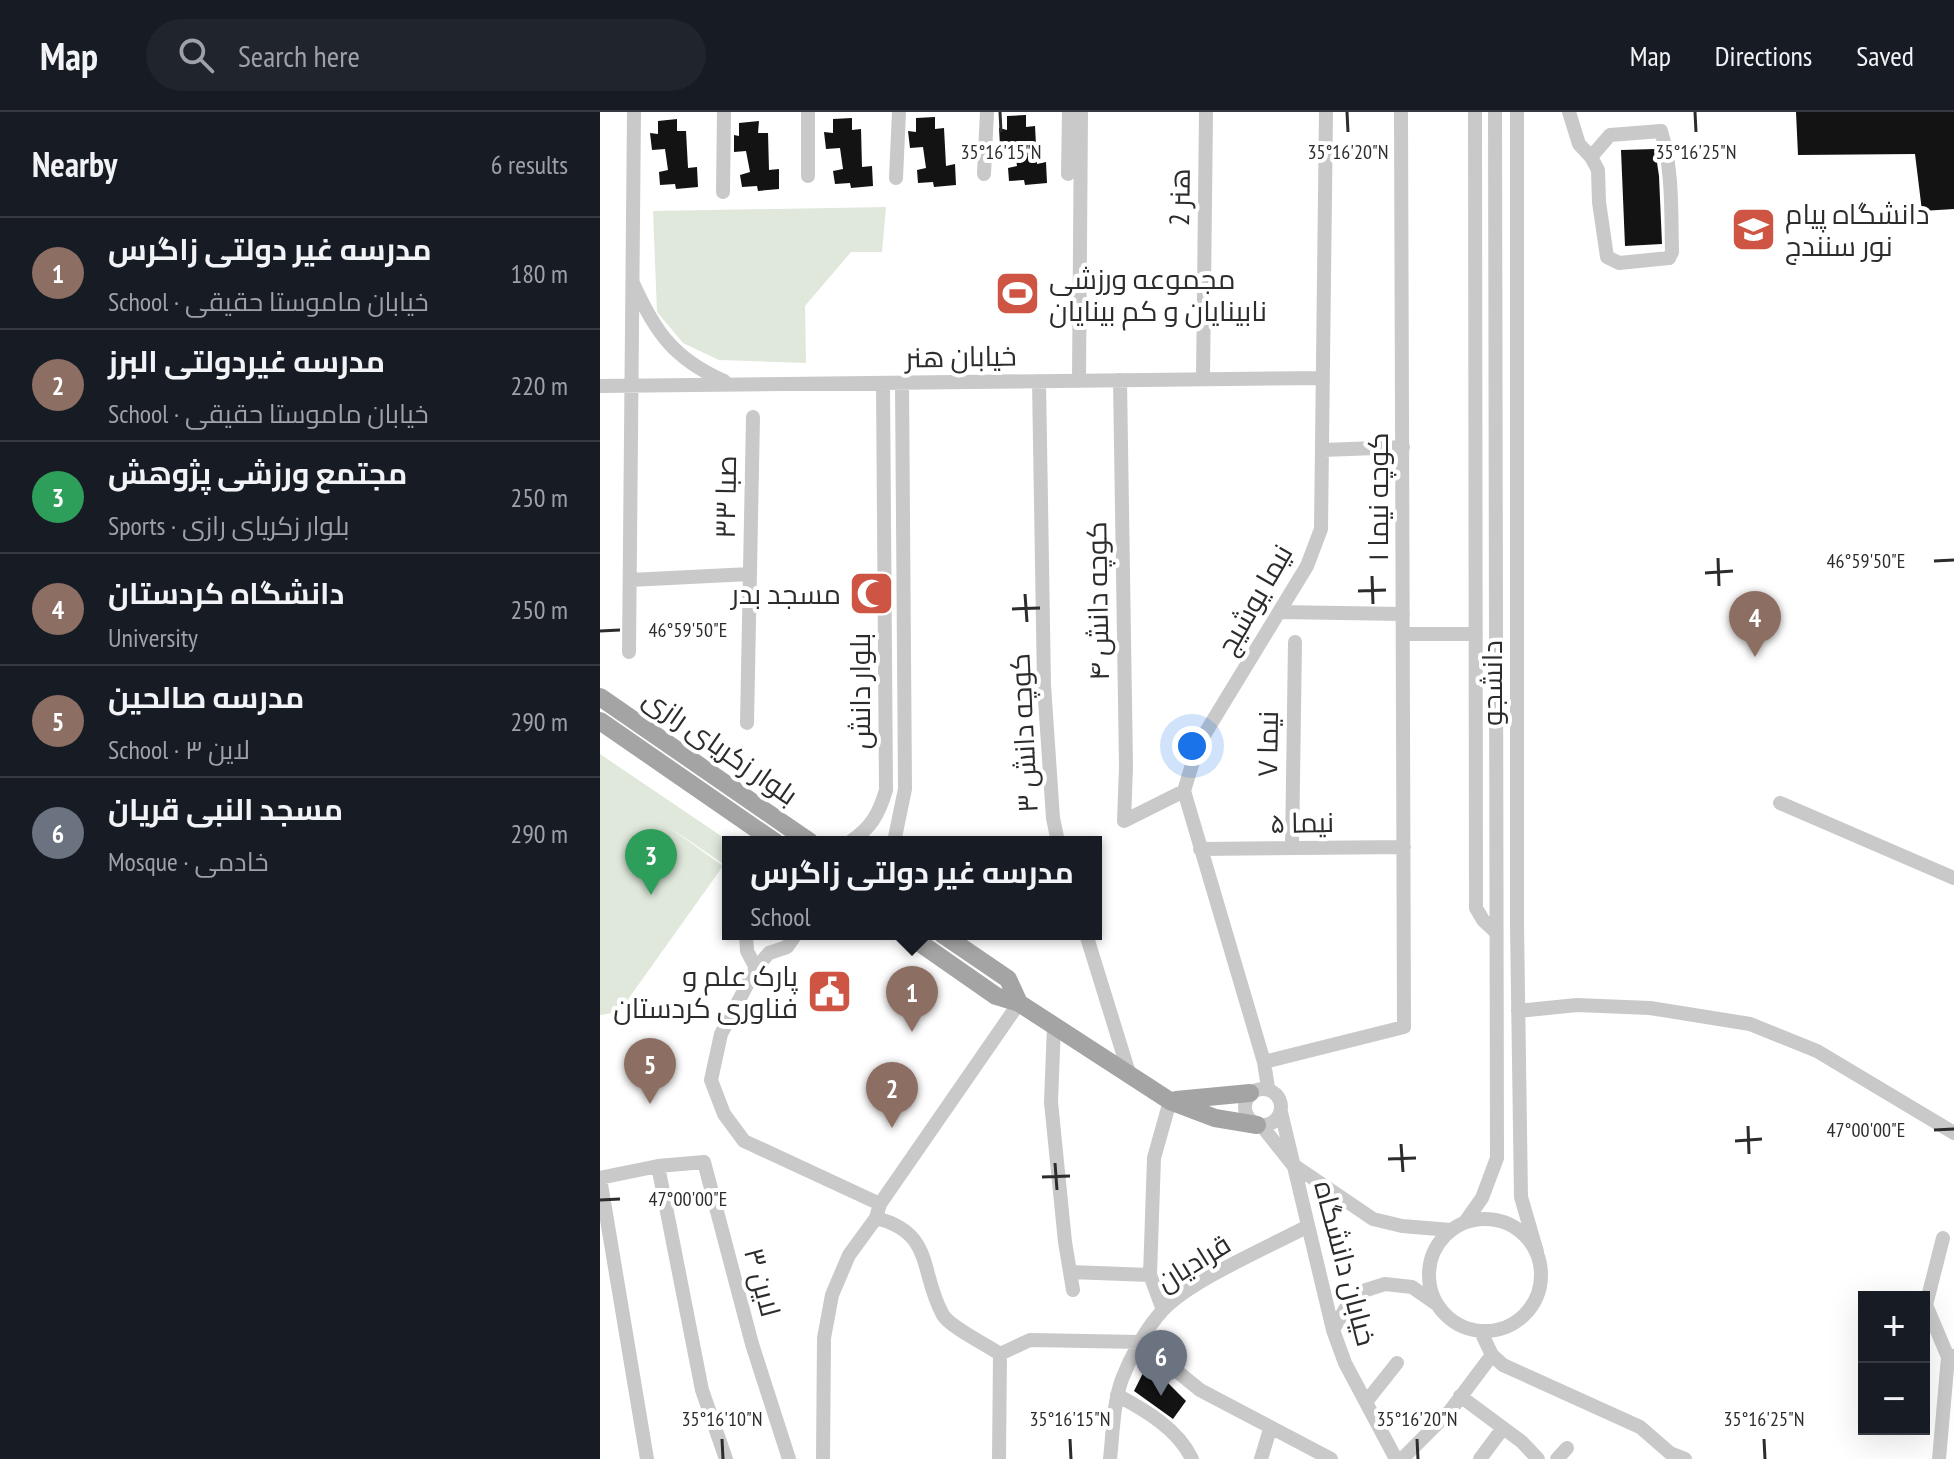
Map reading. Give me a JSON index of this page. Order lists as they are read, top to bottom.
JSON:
{
  "streets": {
    "main road": ["بلوار زکریای رازی"],
    "street": [
      "هنر 2",
      "خیابان هنر",
      "۳۳ صبا",
      "کوچه نیما ۱",
      "نیما یوشیج",
      "کوچه دانش ۴",
      "دانشجو",
      "بلوار دانش",
      "کوچه دانش ۳",
      "نیما ۷",
      "نیما ۵",
      "قرادیان",
      "خیابان دانشگاه",
      "لاین ۳"
    ]
  },
  "crossings": [
    ["هنر 2", "خیابان هنر"],
    ["خیابان هنر", "نیما یوشیج"],
    ["خیابان هنر", "کوچه دانش ۴"],
    ["خیابان هنر", "بلوار دانش"],
    ["خیابان هنر", "کوچه دانش ۳"],
    ["کوچه نیما ۱", "نیما ۵"],
    ["نیما یوشیج", "کوچه دانش ۴"],
    ["نیما ۷", "نیما ۵"],
    ["قرادیان", "خیابان دانشگاه"]
  ],
  "places": {
    "school or university": ["دانشگاه پیام نور سنندج"],
    "sports": ["مجموعه ورزشی نابینایان و کم بینایان"],
    "mosque": ["مسجد بدر"],
    "public building": ["پارک علم و فناوری کردستان"]
  },
  "page": {
    "header": "Map",
    "search": "Search here",
    "nav": ["Map", "Directions", "Saved"],
    "heading": ["Nearby", "6 results"],
    "list": [
      {
        "mark": "1",
        "name": "مدرسه غیر دولتی زاگرس",
        "note": "School · خیابان ماموستا حقیقی",
        "value": "180 m"
      },
      {
        "mark": "2",
        "name": "مدرسه غیردولتی البرز",
        "note": "School · خیابان ماموستا حقیقی",
        "value": "220 m"
      },
      {
        "mark": "3",
        "name": "مجتمع ورزشی پژوهش",
        "note": "Sports · بلوار زکریای رازی",
        "value": "250 m"
      },
      {
        "mark": "4",
        "name": "دانشگاه کردستان",
        "note": "University",
        "value": "250 m"
      },
      {
        "mark": "5",
        "name": "مدرسه صالحین",
        "note": "School · لاین ۳",
        "value": "290 m"
      },
      {
        "mark": "6",
        "name": "مسجد النبی قریان",
        "note": "Mosque · خادمی",
        "value": "290 m"
      }
    ],
    "pins": [
      "4",
      "3",
      "1",
      "5",
      "2",
      "6"
    ],
    "popup": ["مدرسه غیر دولتی زاگرس", "School"],
    "map_buttons": ["+", "−"]
  },
  "coordinates": [
    "35°16'15\"N",
    "35°16'20\"N",
    "35°16'25\"N",
    "46°59'50\"E",
    "47°00'00\"E",
    "35°16'10\"N"
  ]
}
